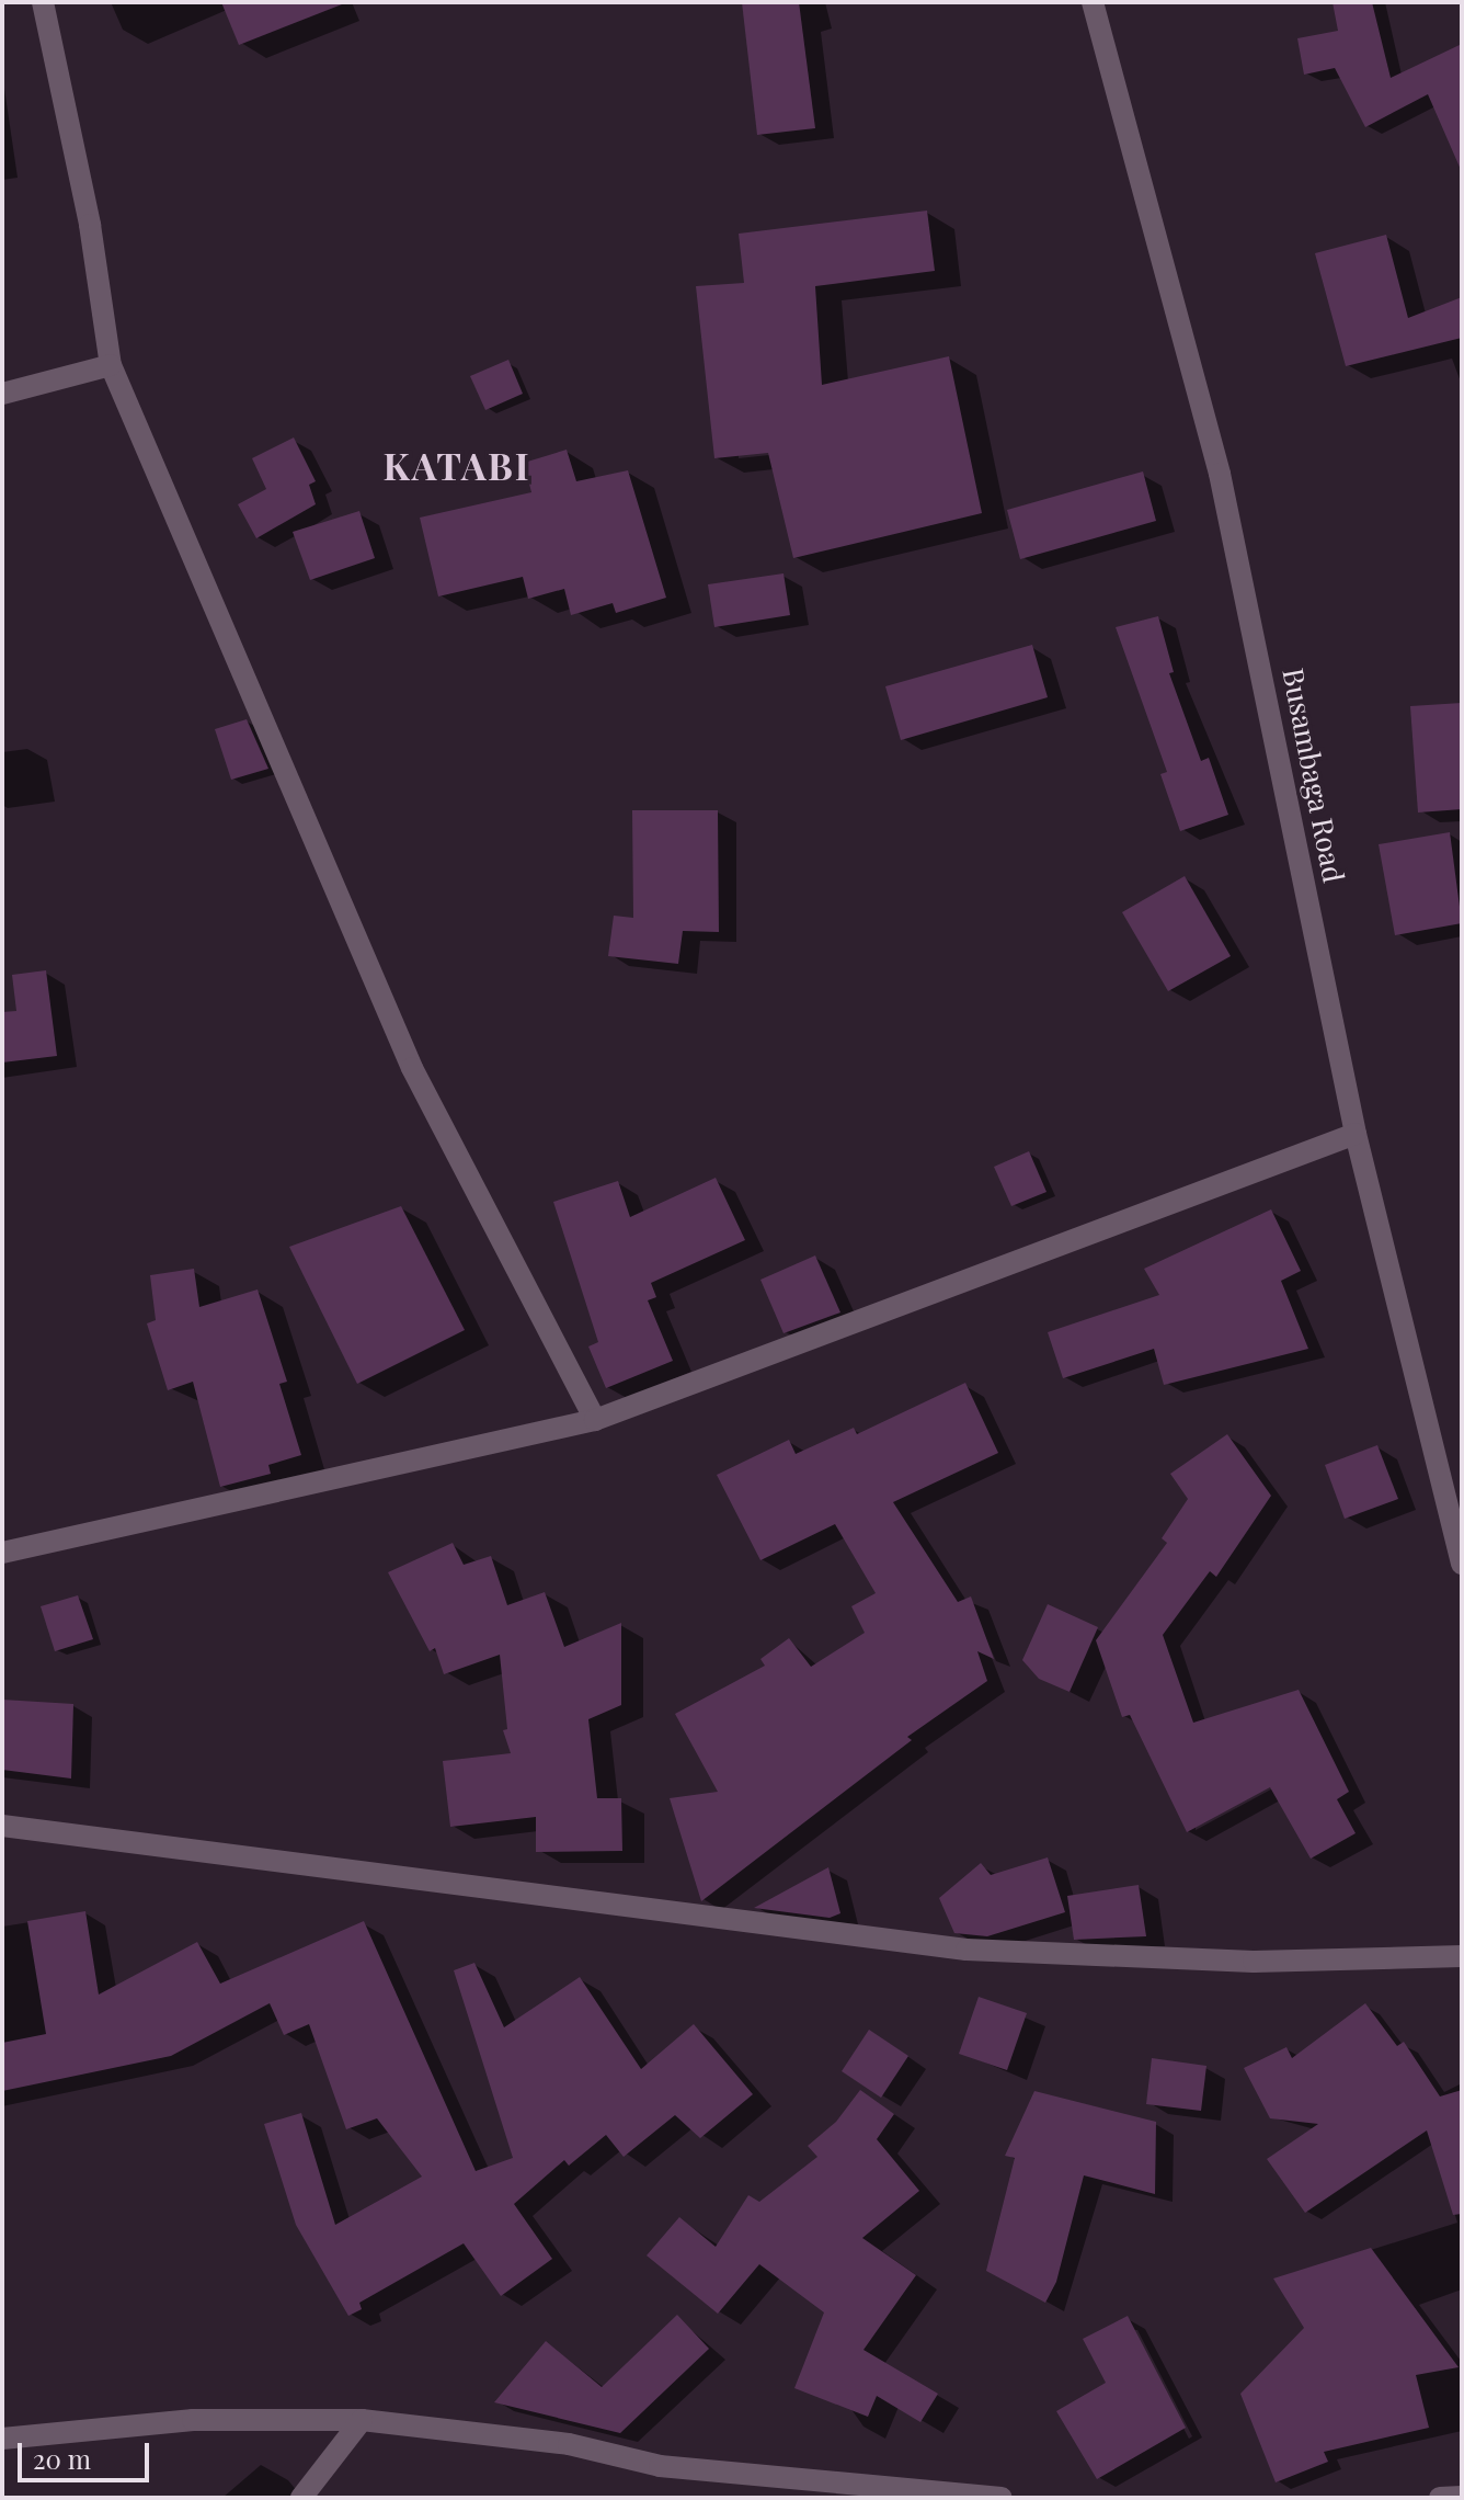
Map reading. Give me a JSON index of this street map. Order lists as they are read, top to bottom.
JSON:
{
  "streets": {
    "street": ["Busambaga Road"]
  },
  "districts": ["KATABI"],
  "scale_bar": "20 m"
}
